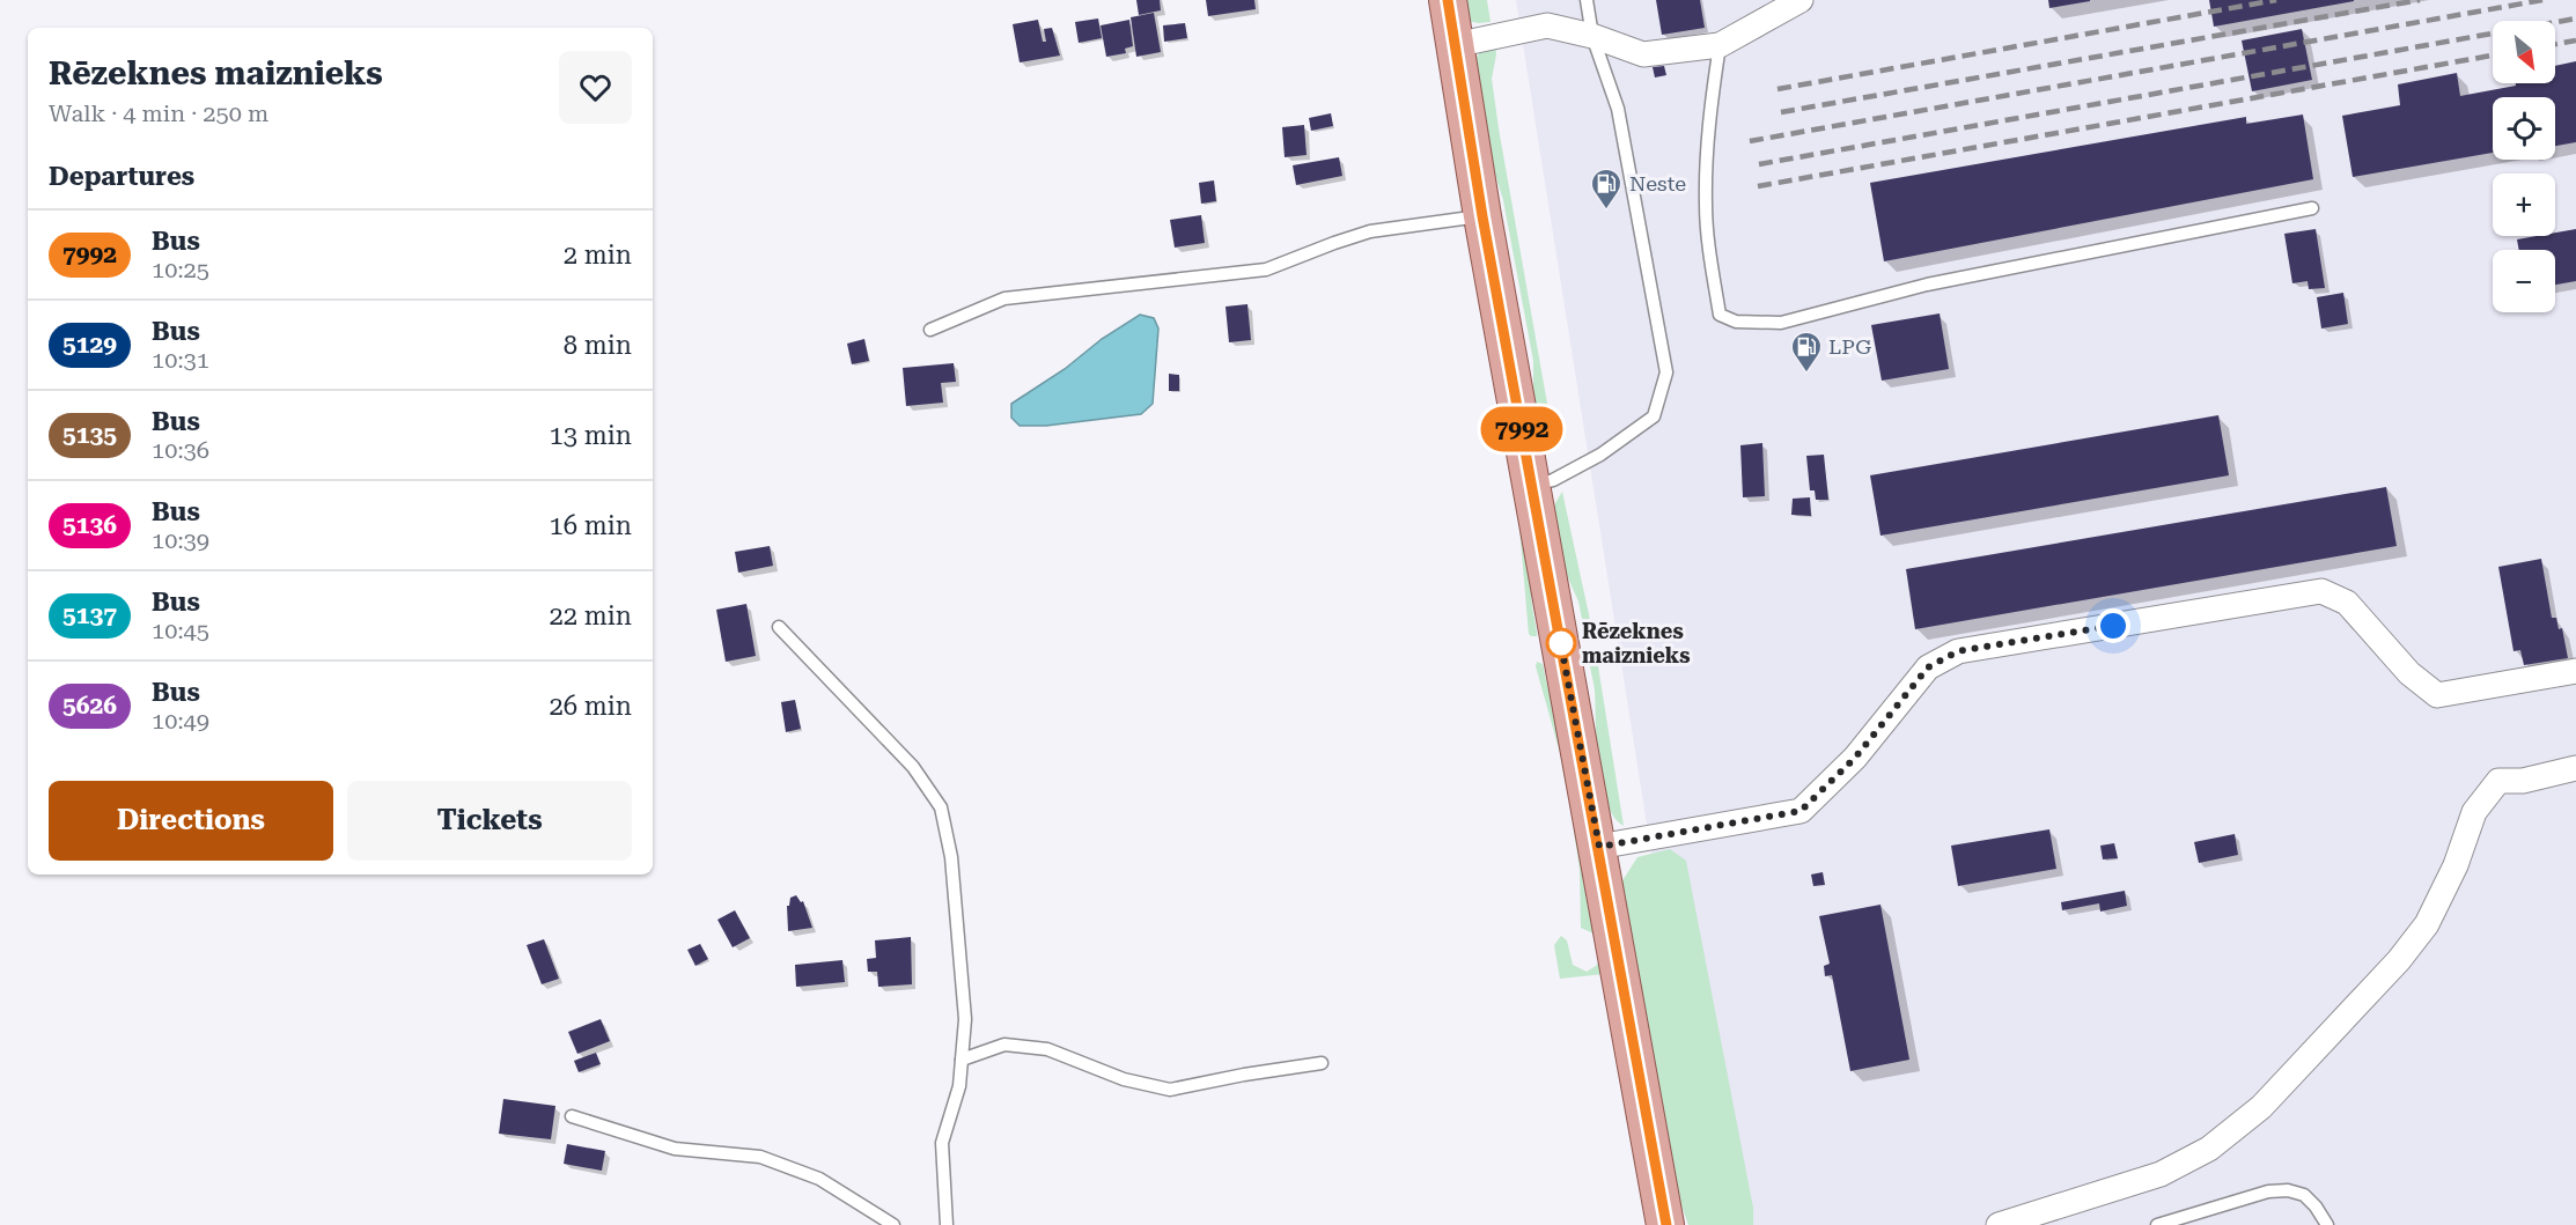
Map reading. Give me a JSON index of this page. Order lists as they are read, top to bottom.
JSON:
{
  "places": {
    "fuel station": ["Neste", "LPG"],
    "other": ["Rēzeknes maiznieks"]
  },
  "lines": ["bus line 7992"],
  "north": "bottom right",
  "page": {
    "on_map": "7992",
    "map_buttons": ["+", "−"],
    "heading": [
      ["Rēzeknes maiznieks", "Walk · 4 min · 250 m"],
      "Departures"
    ],
    "list": [
      {
        "mark": "7992",
        "name": "Bus",
        "note": "10:25",
        "value": "2 min"
      },
      {
        "mark": "5129",
        "name": "Bus",
        "note": "10:31",
        "value": "8 min"
      },
      {
        "mark": "5135",
        "name": "Bus",
        "note": "10:36",
        "value": "13 min"
      },
      {
        "mark": "5136",
        "name": "Bus",
        "note": "10:39",
        "value": "16 min"
      },
      {
        "mark": "5137",
        "name": "Bus",
        "note": "10:45",
        "value": "22 min"
      },
      {
        "mark": "5626",
        "name": "Bus",
        "note": "10:49",
        "value": "26 min"
      }
    ],
    "buttons": ["Directions", "Tickets"]
  }
}
